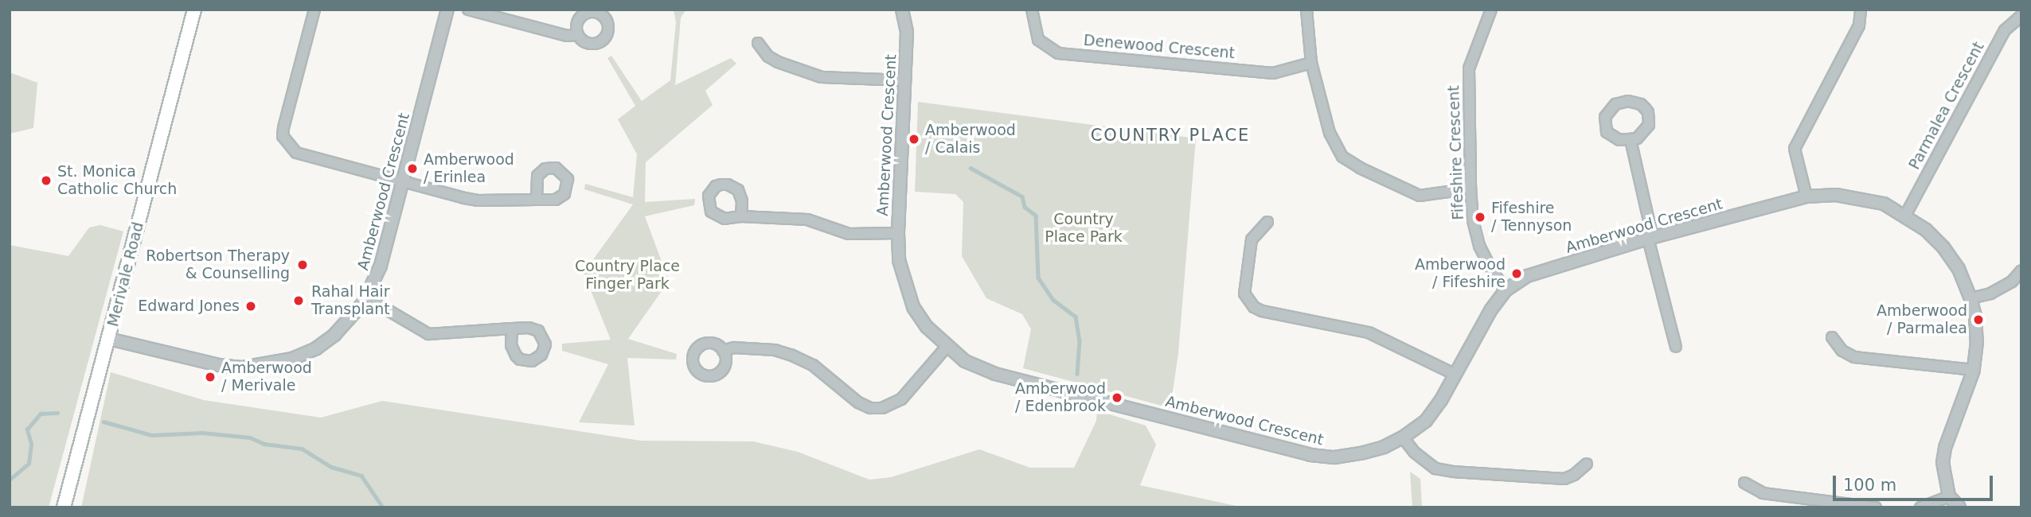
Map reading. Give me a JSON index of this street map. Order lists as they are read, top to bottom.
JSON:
{
  "streets": {
    "main road": ["Merivale Road"],
    "street": [
      "Denewood Crescent",
      "Parmalea Crescent",
      "Amberwood Crescent",
      "Fifeshire Crescent"
    ]
  },
  "crossings": [
    ["Parmalea Crescent", "Amberwood Crescent"],
    ["Amberwood Crescent", "Fifeshire Crescent"],
    ["Amberwood Crescent", "Merivale Road"]
  ],
  "districts": ["COUNTRY PLACE"],
  "parks": ["Country Place Park", "Country Place Finger Park"],
  "places": [
    "Amberwood / Calais",
    "Amberwood / Erinlea",
    "St. Monica Catholic Church",
    "Fifeshire / Tennyson",
    "Robertson Therapy & Counselling",
    "Amberwood / Fifeshire",
    "Rahal Hair Transplant",
    "Edward Jones",
    "Amberwood / Parmalea",
    "Amberwood / Merivale",
    "Amberwood / Edenbrook"
  ],
  "scale_bar": "100 m"
}
